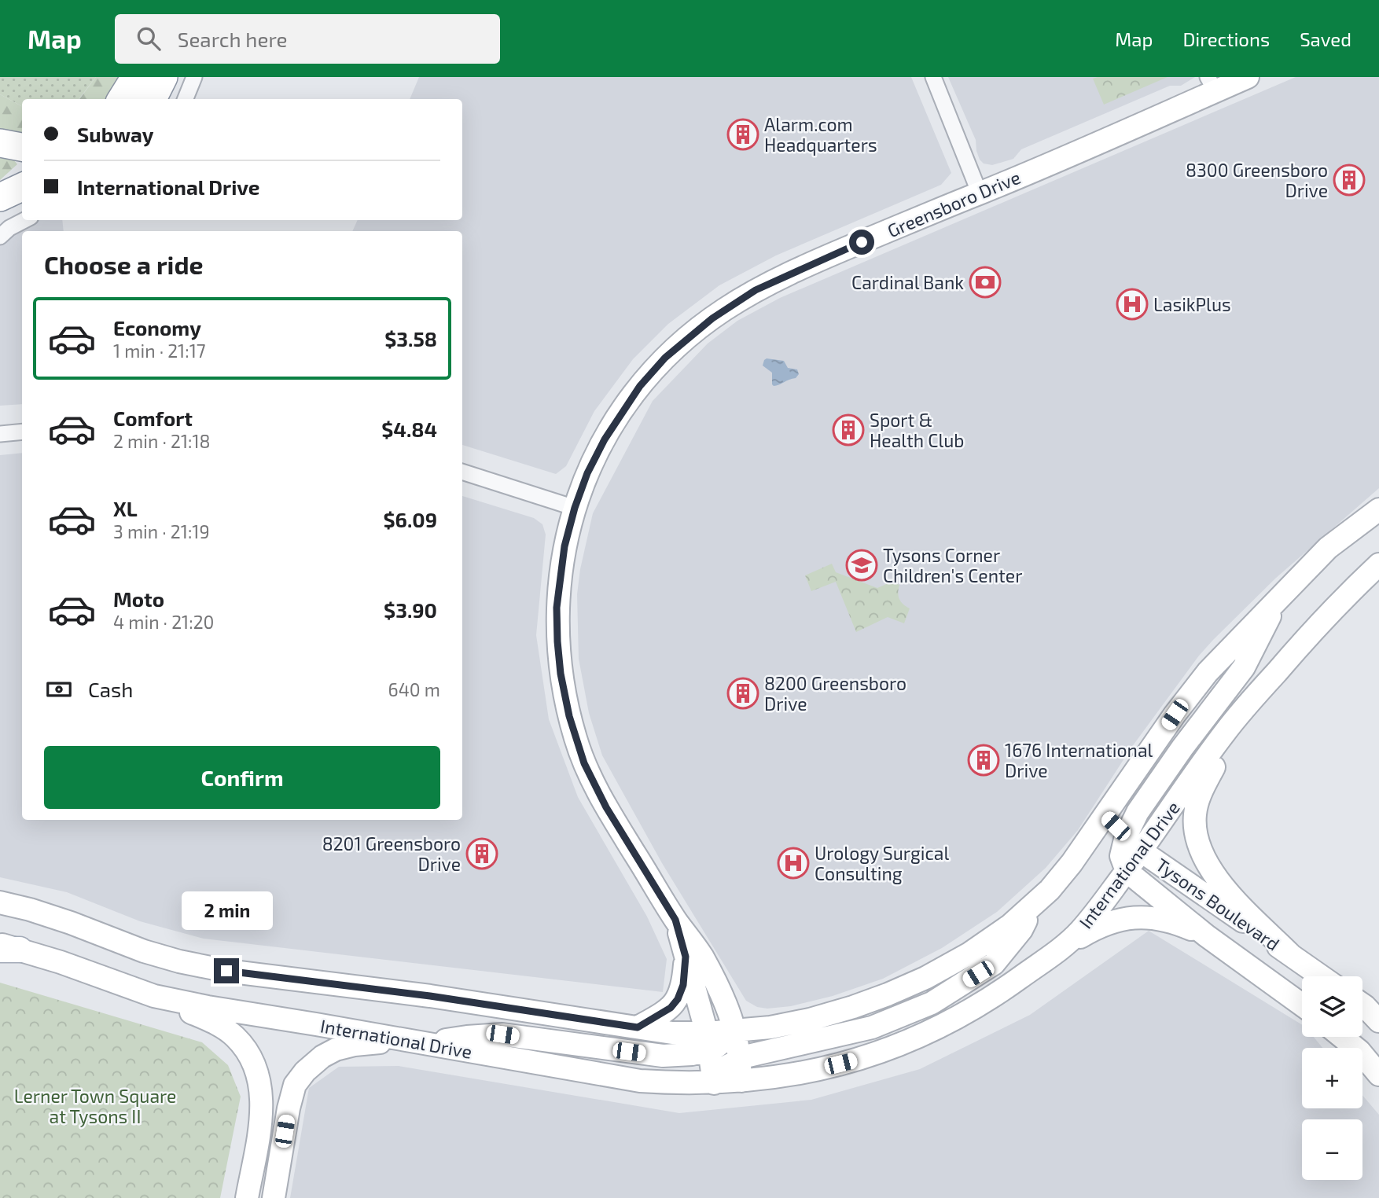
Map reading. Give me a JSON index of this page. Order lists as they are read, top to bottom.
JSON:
{
  "streets": {
    "main road": ["Greensboro Drive", "International Drive", "Tysons Boulevard"]
  },
  "crossings": [
    ["Greensboro Drive", "International Drive"],
    ["International Drive", "Tysons Boulevard"]
  ],
  "parks": ["Lerner Town Square at Tysons II"],
  "places": {
    "building": [
      "Alarm.com Headquarters",
      "8300 Greensboro Drive",
      "Sport & Health Club",
      "8200 Greensboro Drive",
      "1676 International Drive",
      "8201 Greensboro Drive"
    ],
    "bank": ["Cardinal Bank"],
    "hospital": ["LasikPlus", "Urology Surgical Consulting"],
    "school or university": ["Tysons Corner Children's Center"]
  },
  "page": {
    "header": "Map",
    "search": "Search here",
    "nav": ["Map", "Directions", "Saved"],
    "banner": ["Subway", "International Drive"],
    "heading": "Choose a ride",
    "list": [
      {
        "name": "Economy",
        "note": "1 min · 21:17",
        "value": "$3.58"
      },
      {
        "name": "Comfort",
        "note": "2 min · 21:18",
        "value": "$4.84"
      },
      {
        "name": "XL",
        "note": "3 min · 21:19",
        "value": "$6.09"
      },
      {
        "name": "Moto",
        "note": "4 min · 21:20",
        "value": "$3.90"
      }
    ],
    "pay": ["Cash", "640 m"],
    "buttons": "Confirm",
    "bubble": "2 min",
    "map_buttons": ["+", "−"]
  }
}
